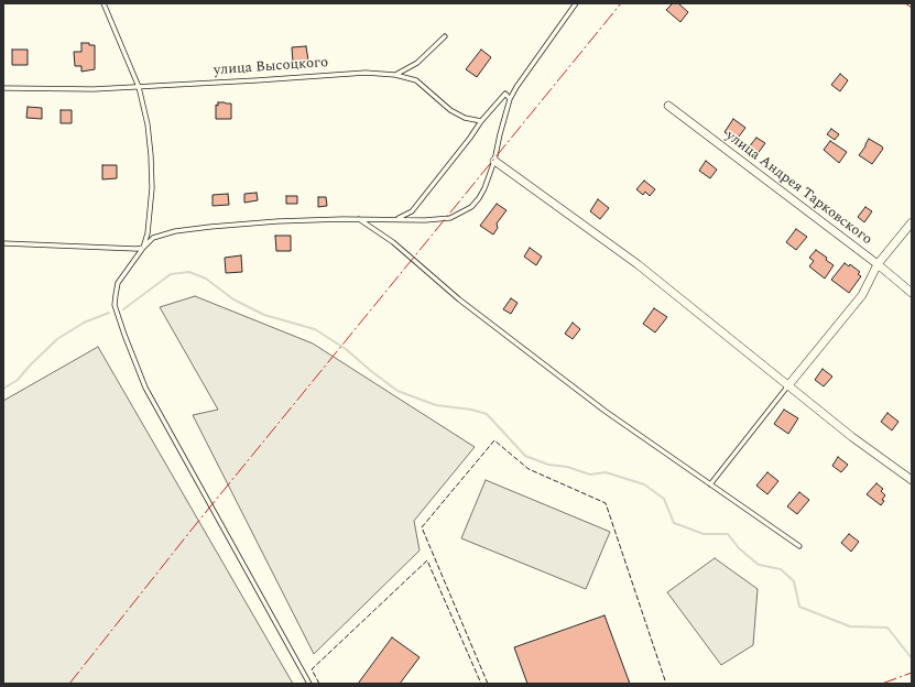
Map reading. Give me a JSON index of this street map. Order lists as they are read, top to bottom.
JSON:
{
  "streets": {
    "street": ["улица Андрея Тарковского"],
    "lane": ["улица Высоцкого"]
  }
}
